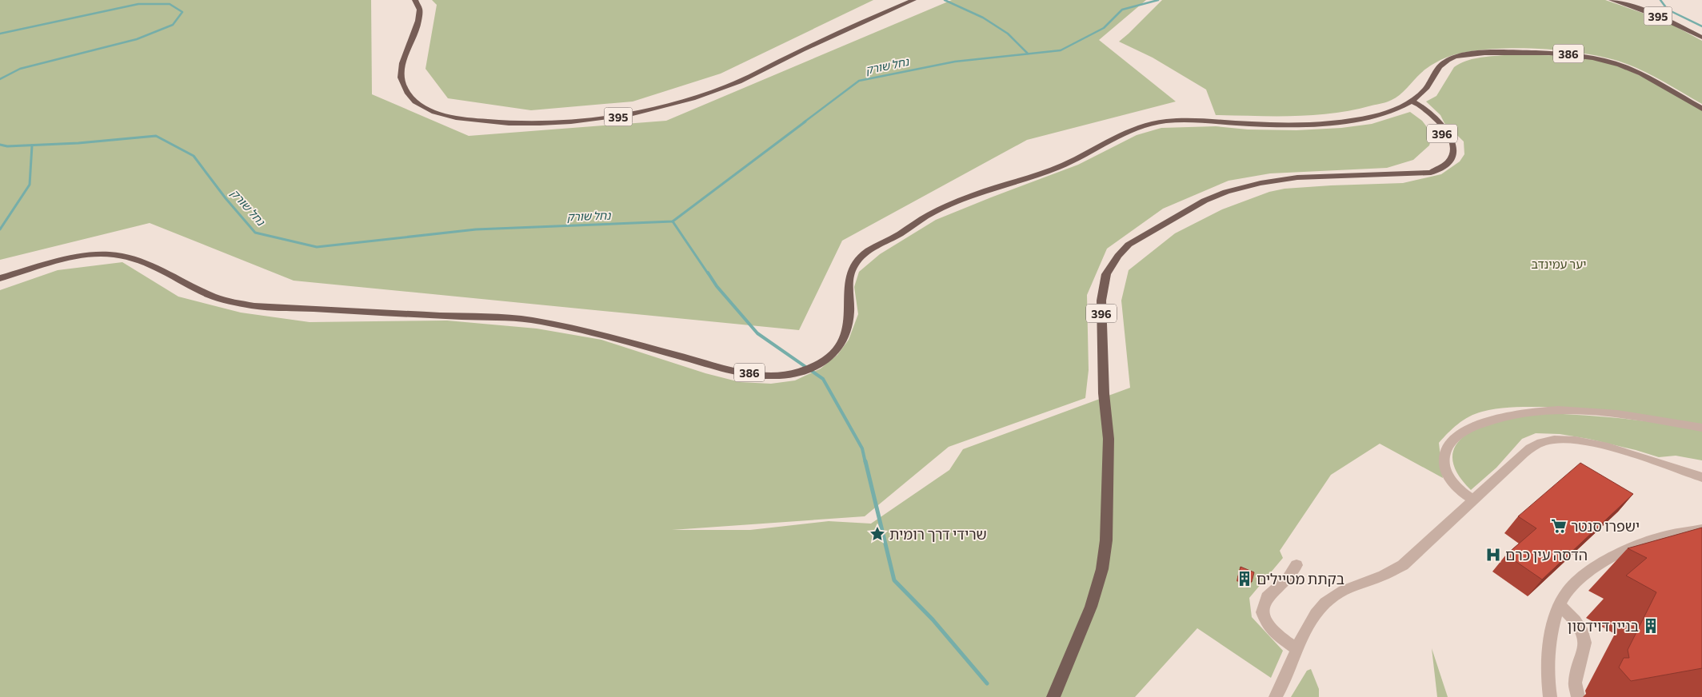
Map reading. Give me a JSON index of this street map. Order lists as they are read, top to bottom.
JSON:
{
  "streets": {
    "main road": ["395", "386", "396"]
  },
  "crossings": [
    ["386", "396"]
  ],
  "water": ["נחל שורק"],
  "parks": ["יער עמינדב"],
  "places": {
    "supermarket": ["ישפרו סנטר"],
    "place": ["שרידי דרך רומית"],
    "hospital": ["הדסה עין כרם"],
    "building": ["בקתת מטיילים", "בניין דוידסון"]
  }
}
